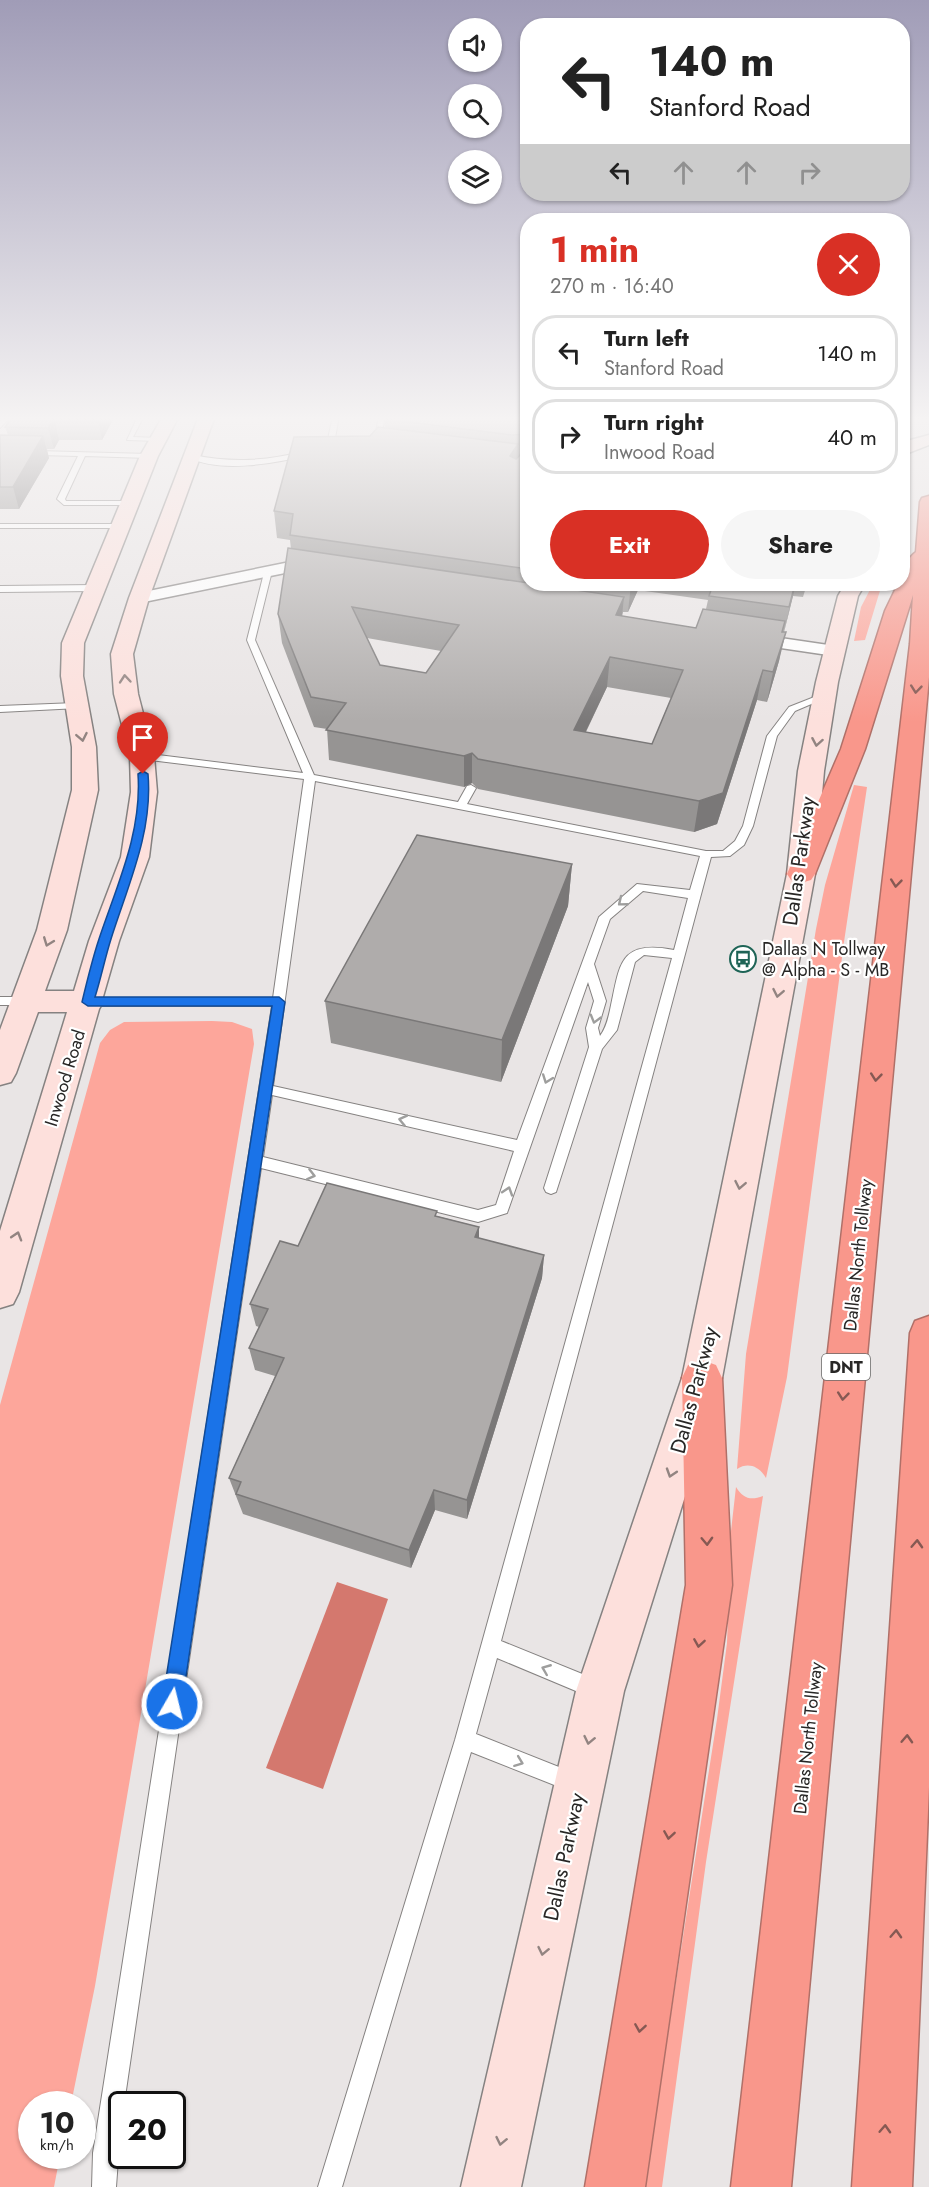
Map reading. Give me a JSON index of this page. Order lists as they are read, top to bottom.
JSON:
{
  "streets": {
    "highway": ["Dallas North Tollway", "DNT"],
    "main road": ["Dallas Parkway", "Inwood Road"]
  },
  "one_way": ["Dallas Parkway"],
  "places": {
    "bus stop": ["Dallas N Tollway @ Alpha - S - MB"]
  },
  "page": {
    "turn": ["140 m", "Stanford Road"],
    "heading": ["1 min", "270 m · 16:40"],
    "list": [
      {
        "name": "Turn left",
        "note": "Stanford Road",
        "value": "140 m"
      },
      {
        "name": "Turn right",
        "note": "Inwood Road",
        "value": "40 m"
      }
    ],
    "buttons": ["Exit", "Share"],
    "speed": "10 km/h",
    "limit": "20"
  }
}
